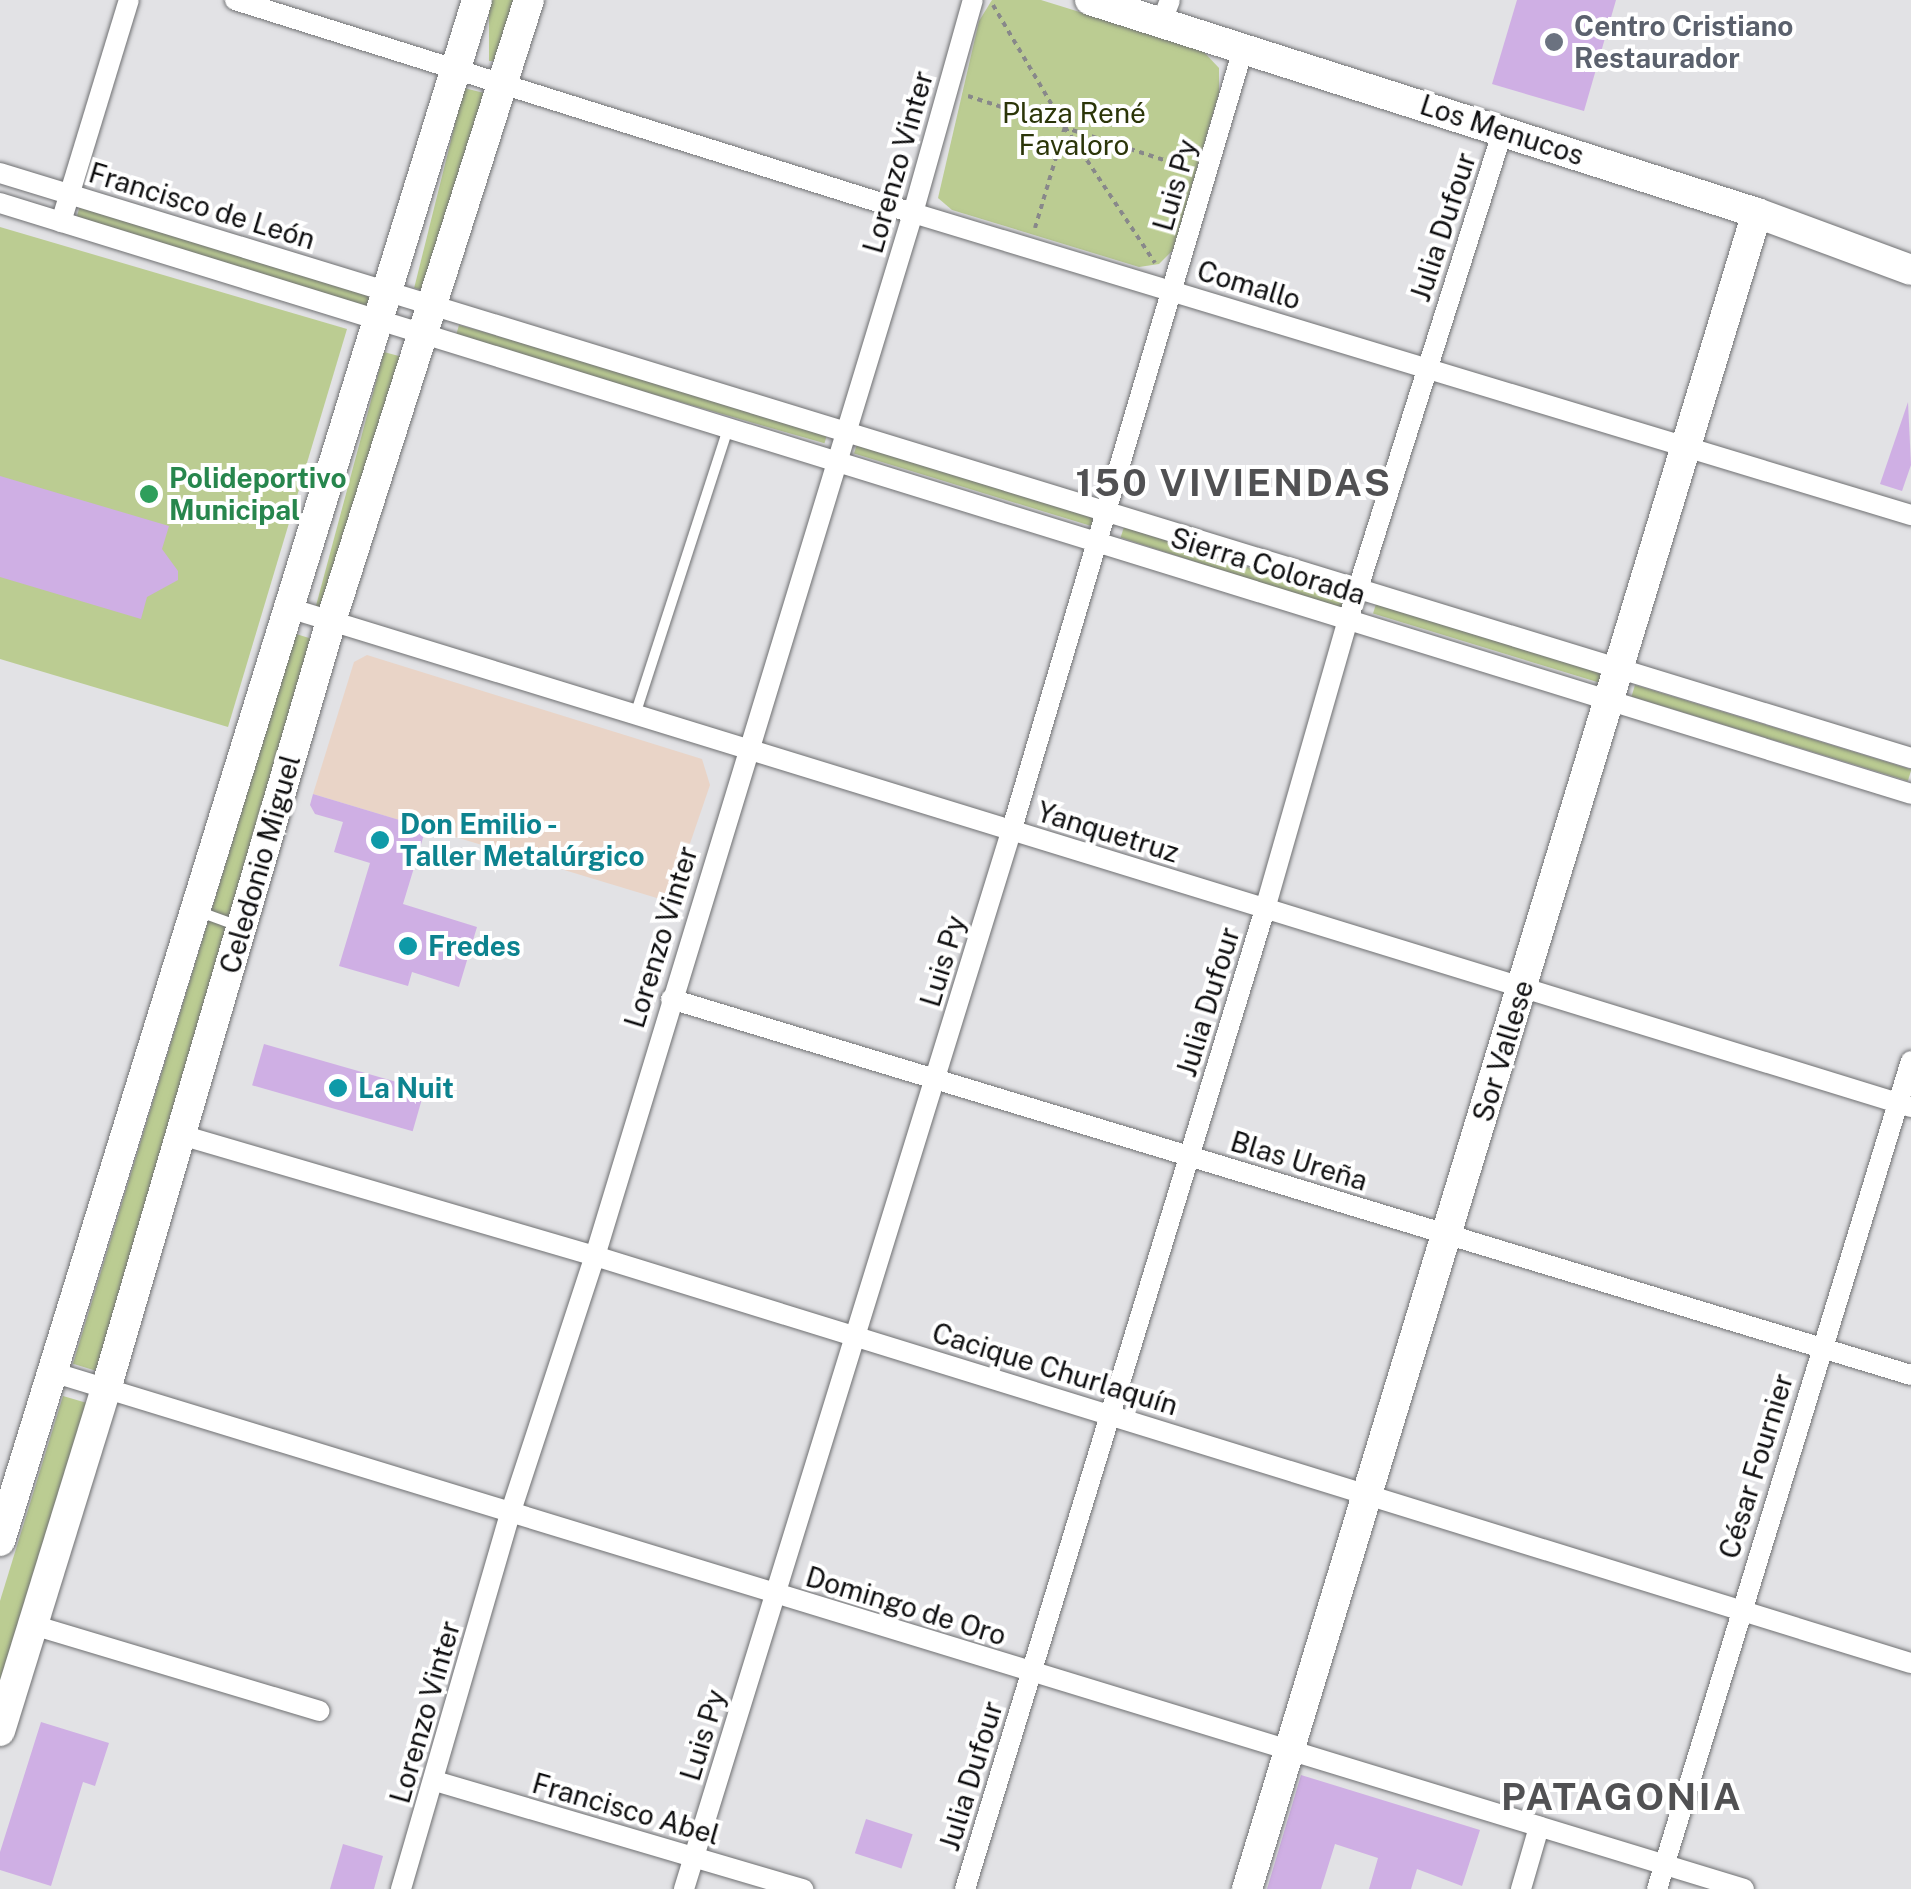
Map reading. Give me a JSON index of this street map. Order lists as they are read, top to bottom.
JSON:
{
  "streets": {
    "street": [
      "Los Menucos",
      "Lorenzo Vinter",
      "Luis Py",
      "Francisco de León",
      "Julia Dufour",
      "Comallo",
      "Sierra Colorada",
      "Yanquetruz",
      "Celedonio Miguel",
      "Sor Vallese",
      "Blas Ureña",
      "Cacique Churlaquín",
      "César Fournier",
      "Domingo de Oro",
      "Francisco Abel"
    ]
  },
  "crossings": [
    ["Los Menucos", "Luis Py"],
    ["Los Menucos", "Julia Dufour"],
    ["Los Menucos", "Sor Vallese"],
    ["Lorenzo Vinter", "Comallo"],
    ["Lorenzo Vinter", "Sierra Colorada"],
    ["Lorenzo Vinter", "Yanquetruz"],
    ["Lorenzo Vinter", "Blas Ureña"],
    ["Lorenzo Vinter", "Cacique Churlaquín"],
    ["Lorenzo Vinter", "Domingo de Oro"],
    ["Lorenzo Vinter", "Francisco Abel"],
    ["Luis Py", "Comallo"],
    ["Luis Py", "Sierra Colorada"],
    ["Luis Py", "Yanquetruz"],
    ["Luis Py", "Blas Ureña"],
    ["Luis Py", "Cacique Churlaquín"],
    ["Luis Py", "Domingo de Oro"],
    ["Luis Py", "Francisco Abel"],
    ["Francisco de León", "Sierra Colorada"],
    ["Francisco de León", "Celedonio Miguel"],
    ["Julia Dufour", "Comallo"],
    ["Julia Dufour", "Sierra Colorada"],
    ["Julia Dufour", "Yanquetruz"],
    ["Julia Dufour", "Blas Ureña"],
    ["Julia Dufour", "Cacique Churlaquín"],
    ["Julia Dufour", "Domingo de Oro"],
    ["Comallo", "Celedonio Miguel"],
    ["Comallo", "Sor Vallese"],
    ["Sierra Colorada", "Celedonio Miguel"],
    ["Sierra Colorada", "Sor Vallese"],
    ["Yanquetruz", "Celedonio Miguel"],
    ["Yanquetruz", "Sor Vallese"],
    ["Yanquetruz", "César Fournier"],
    ["Celedonio Miguel", "Cacique Churlaquín"],
    ["Celedonio Miguel", "Domingo de Oro"],
    ["Sor Vallese", "Blas Ureña"],
    ["Sor Vallese", "Cacique Churlaquín"],
    ["Sor Vallese", "Domingo de Oro"],
    ["Blas Ureña", "César Fournier"],
    ["Cacique Churlaquín", "César Fournier"],
    ["César Fournier", "Domingo de Oro"]
  ],
  "districts": ["150 VIVIENDAS", "PATAGONIA"],
  "parks": ["Plaza René Favaloro"],
  "places": [
    "Centro Cristiano Restaurador",
    "Polideportivo Municipal",
    "Don Emilio - Taller Metalúrgico",
    "Fredes",
    "La Nuit"
  ]
}
